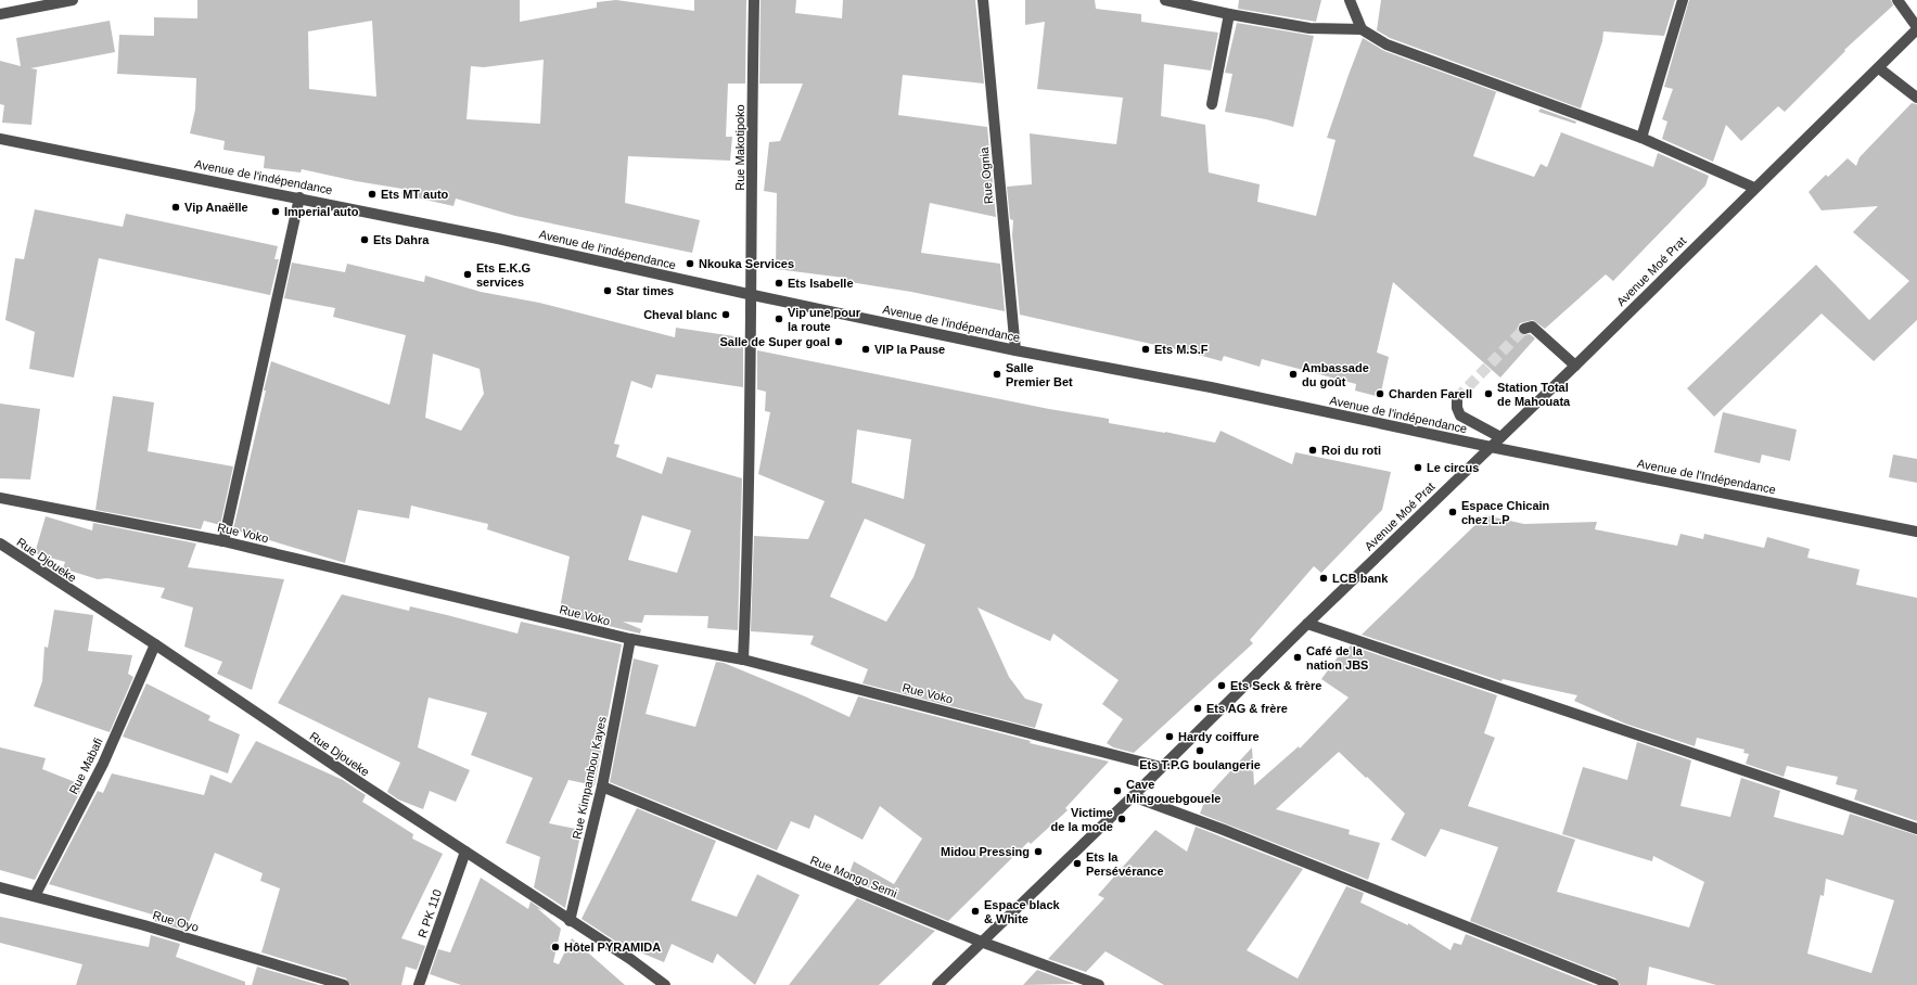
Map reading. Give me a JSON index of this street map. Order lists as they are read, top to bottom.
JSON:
{
  "streets": {
    "street": [
      "Rue Makotipoko",
      "Rue Ognia",
      "Avenue de l'indépendance",
      "Avenue Moé Prat",
      "Avenue de l'Indépendance",
      "Rue Voko",
      "Rue Djoueke",
      "Rue Mabafi",
      "Rue Kimpambou Kayes",
      "Rue Mongo Semi",
      "R PK 110",
      "Rue Oyo"
    ]
  },
  "crossings": [
    ["Rue Makotipoko", "Avenue de l'indépendance"],
    ["Rue Makotipoko", "Rue Voko"],
    ["Rue Ognia", "Avenue de l'indépendance"],
    ["Avenue de l'indépendance", "Avenue Moé Prat"],
    ["Avenue de l'indépendance", "Avenue de l'Indépendance"],
    ["Avenue Moé Prat", "Avenue de l'Indépendance"],
    ["Avenue Moé Prat", "Rue Voko"],
    ["Avenue Moé Prat", "Rue Mongo Semi"],
    ["Rue Voko", "Rue Kimpambou Kayes"],
    ["Rue Djoueke", "Rue Mabafi"],
    ["Rue Djoueke", "Rue Kimpambou Kayes"],
    ["Rue Djoueke", "R PK 110"],
    ["Rue Mabafi", "Rue Oyo"],
    ["Rue Kimpambou Kayes", "Rue Mongo Semi"]
  ],
  "places": [
    "Ets MT auto",
    "Vip Anaëlle",
    "Imperial auto",
    "Ets Dahra",
    "Nkouka Services",
    "Ets E.K.G services",
    "Ets Isabelle",
    "Star times",
    "Cheval blanc",
    "Vip une pour la route",
    "Salle de Super goal",
    "VIP la Pause",
    "Ets M.S.F",
    "Salle Premier Bet",
    "Ambassade du goût",
    "Charden Farell",
    "Station Total de Mahouata",
    "Roi du roti",
    "Le circus",
    "Espace Chicain chez L.P",
    "LCB bank",
    "Café de la nation JBS",
    "Ets Seck & frère",
    "Ets AG & frère",
    "Hardy coiffure",
    "Ets T.P.G boulangerie",
    "Cave Mingouebgouele",
    "Victime de la mode",
    "Midou Pressing",
    "Ets la Persévérance",
    "Espace black & White",
    "Hôtel PYRAMIDA"
  ]
}
